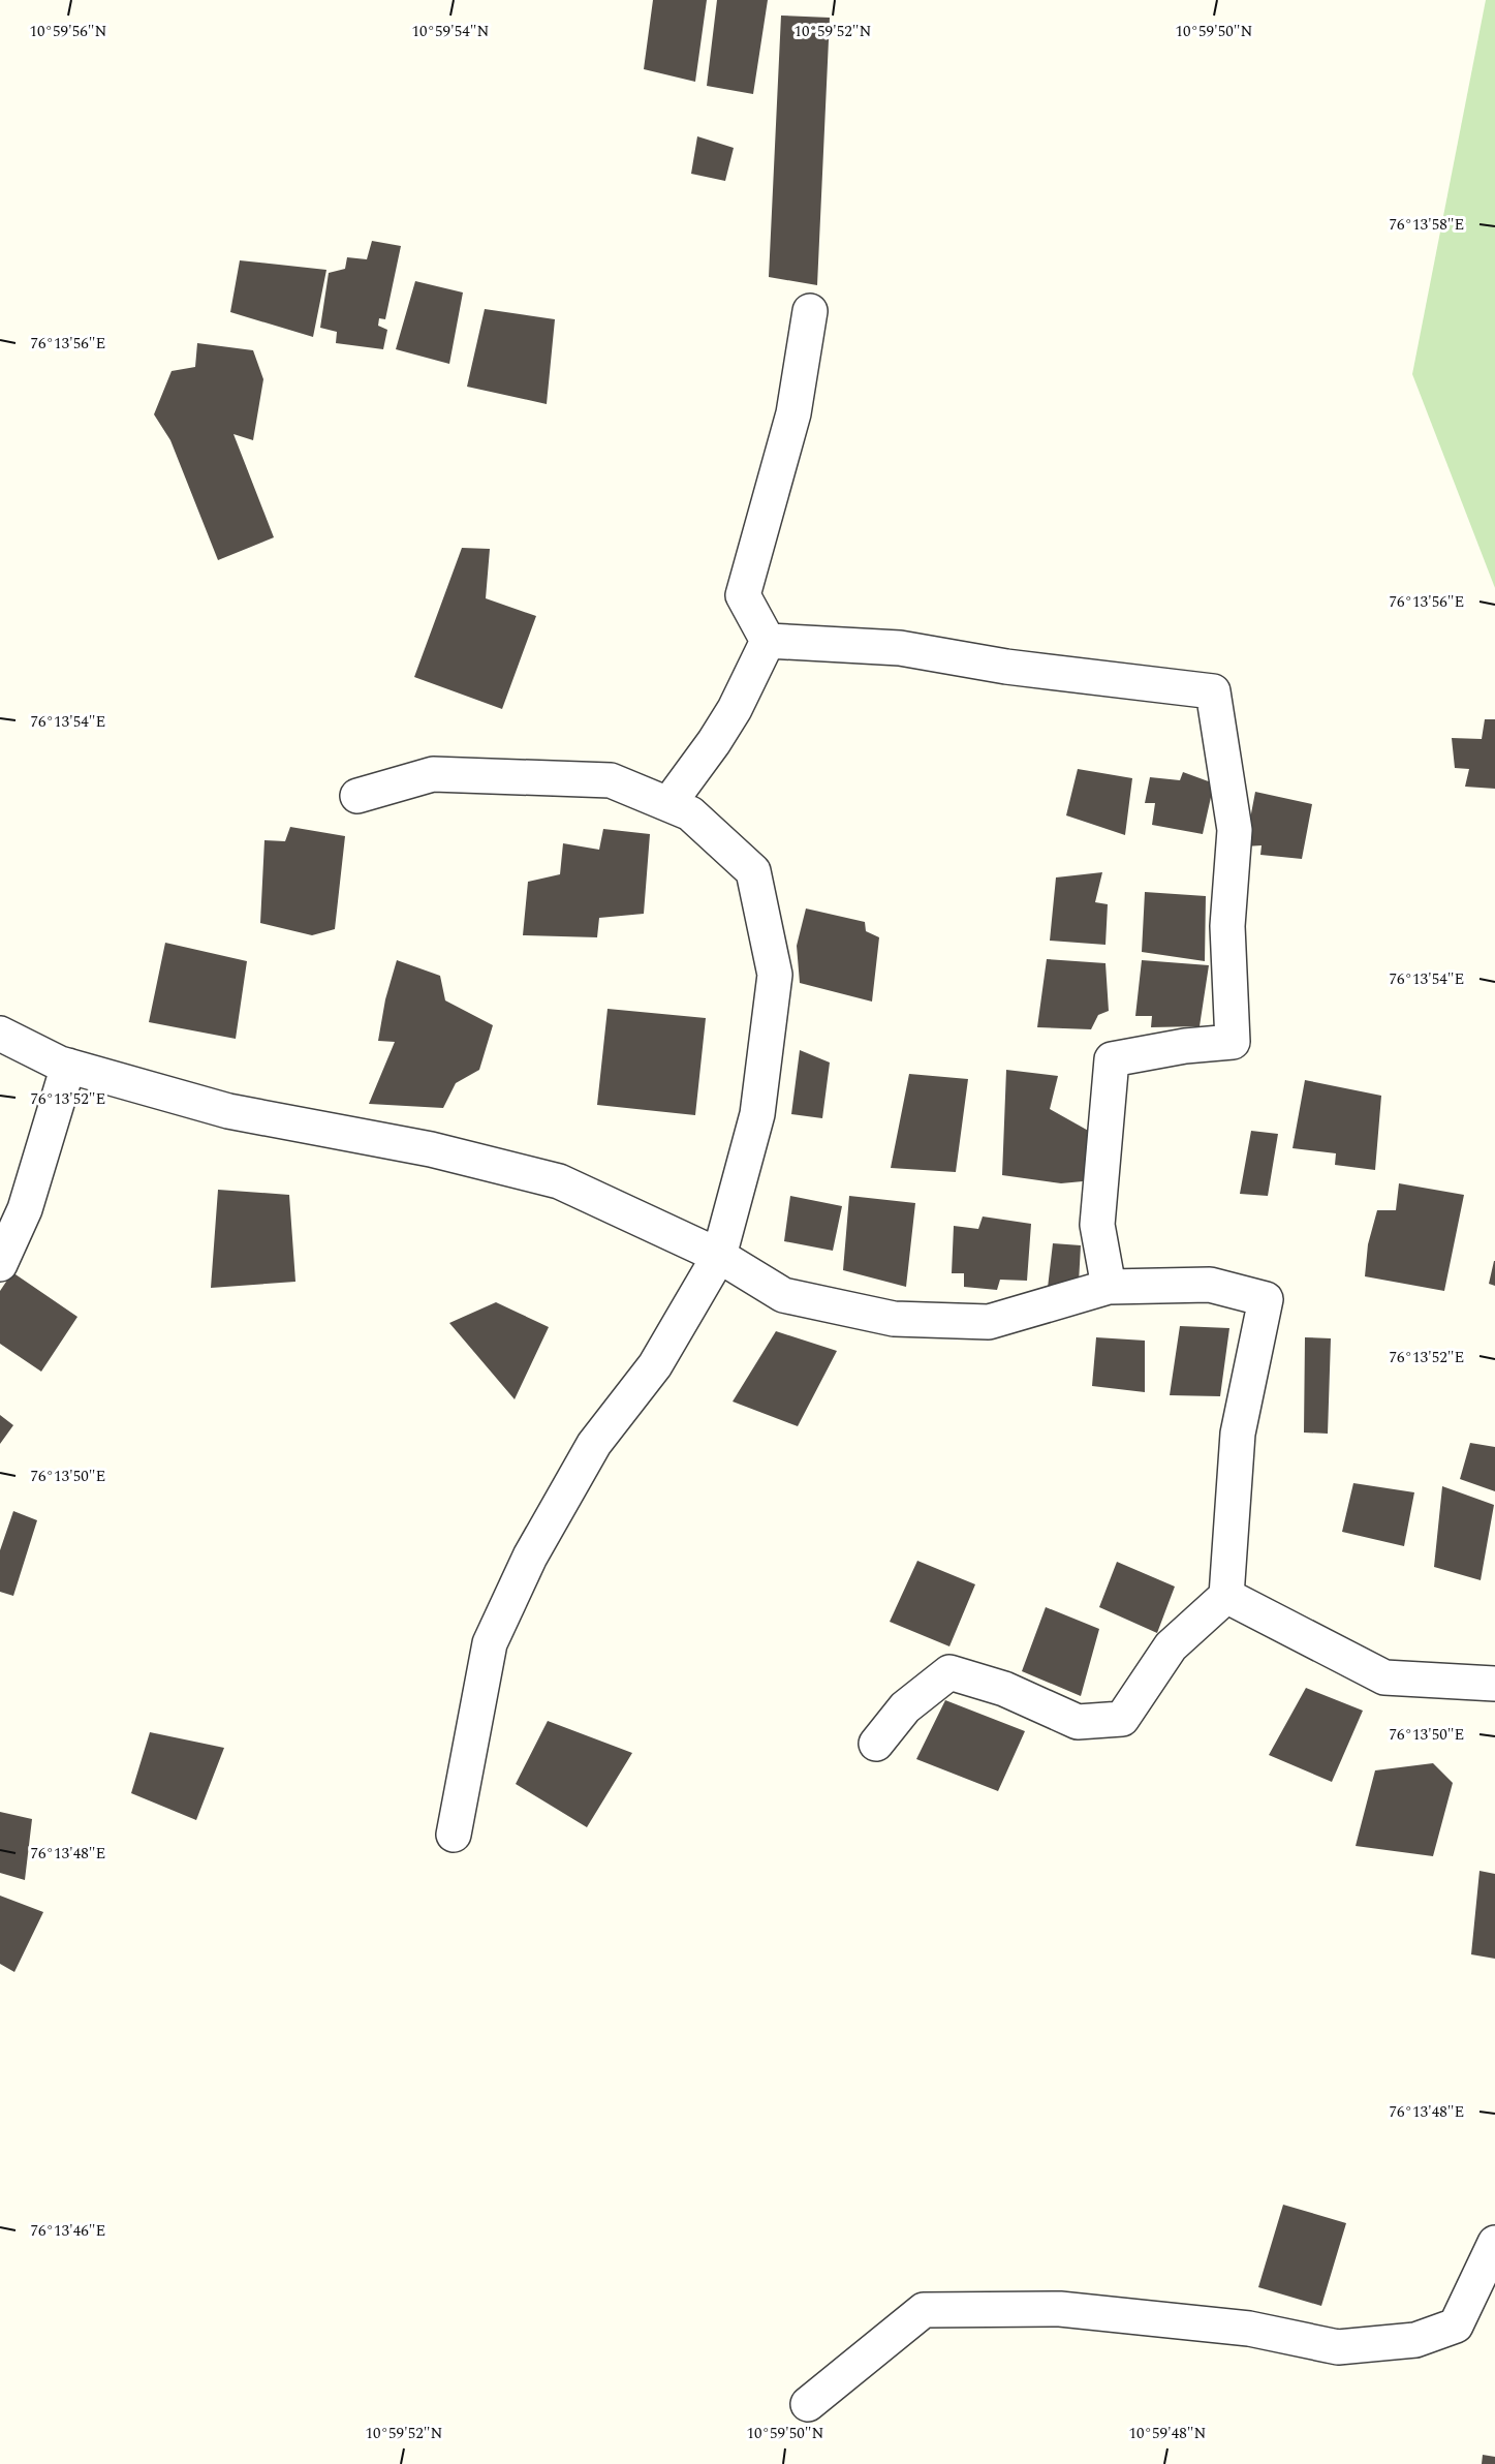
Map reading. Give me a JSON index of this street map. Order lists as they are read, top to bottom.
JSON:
{
  "coordinates": [
    "10°59'56\"N",
    "10°59'54\"N",
    "10°59'52\"N",
    "10°59'50\"N",
    "76°13'58\"E",
    "76°13'56\"E",
    "76°13'54\"E",
    "76°13'52\"E",
    "76°13'50\"E",
    "76°13'48\"E",
    "76°13'46\"E",
    "10°59'48\"N"
  ]
}
